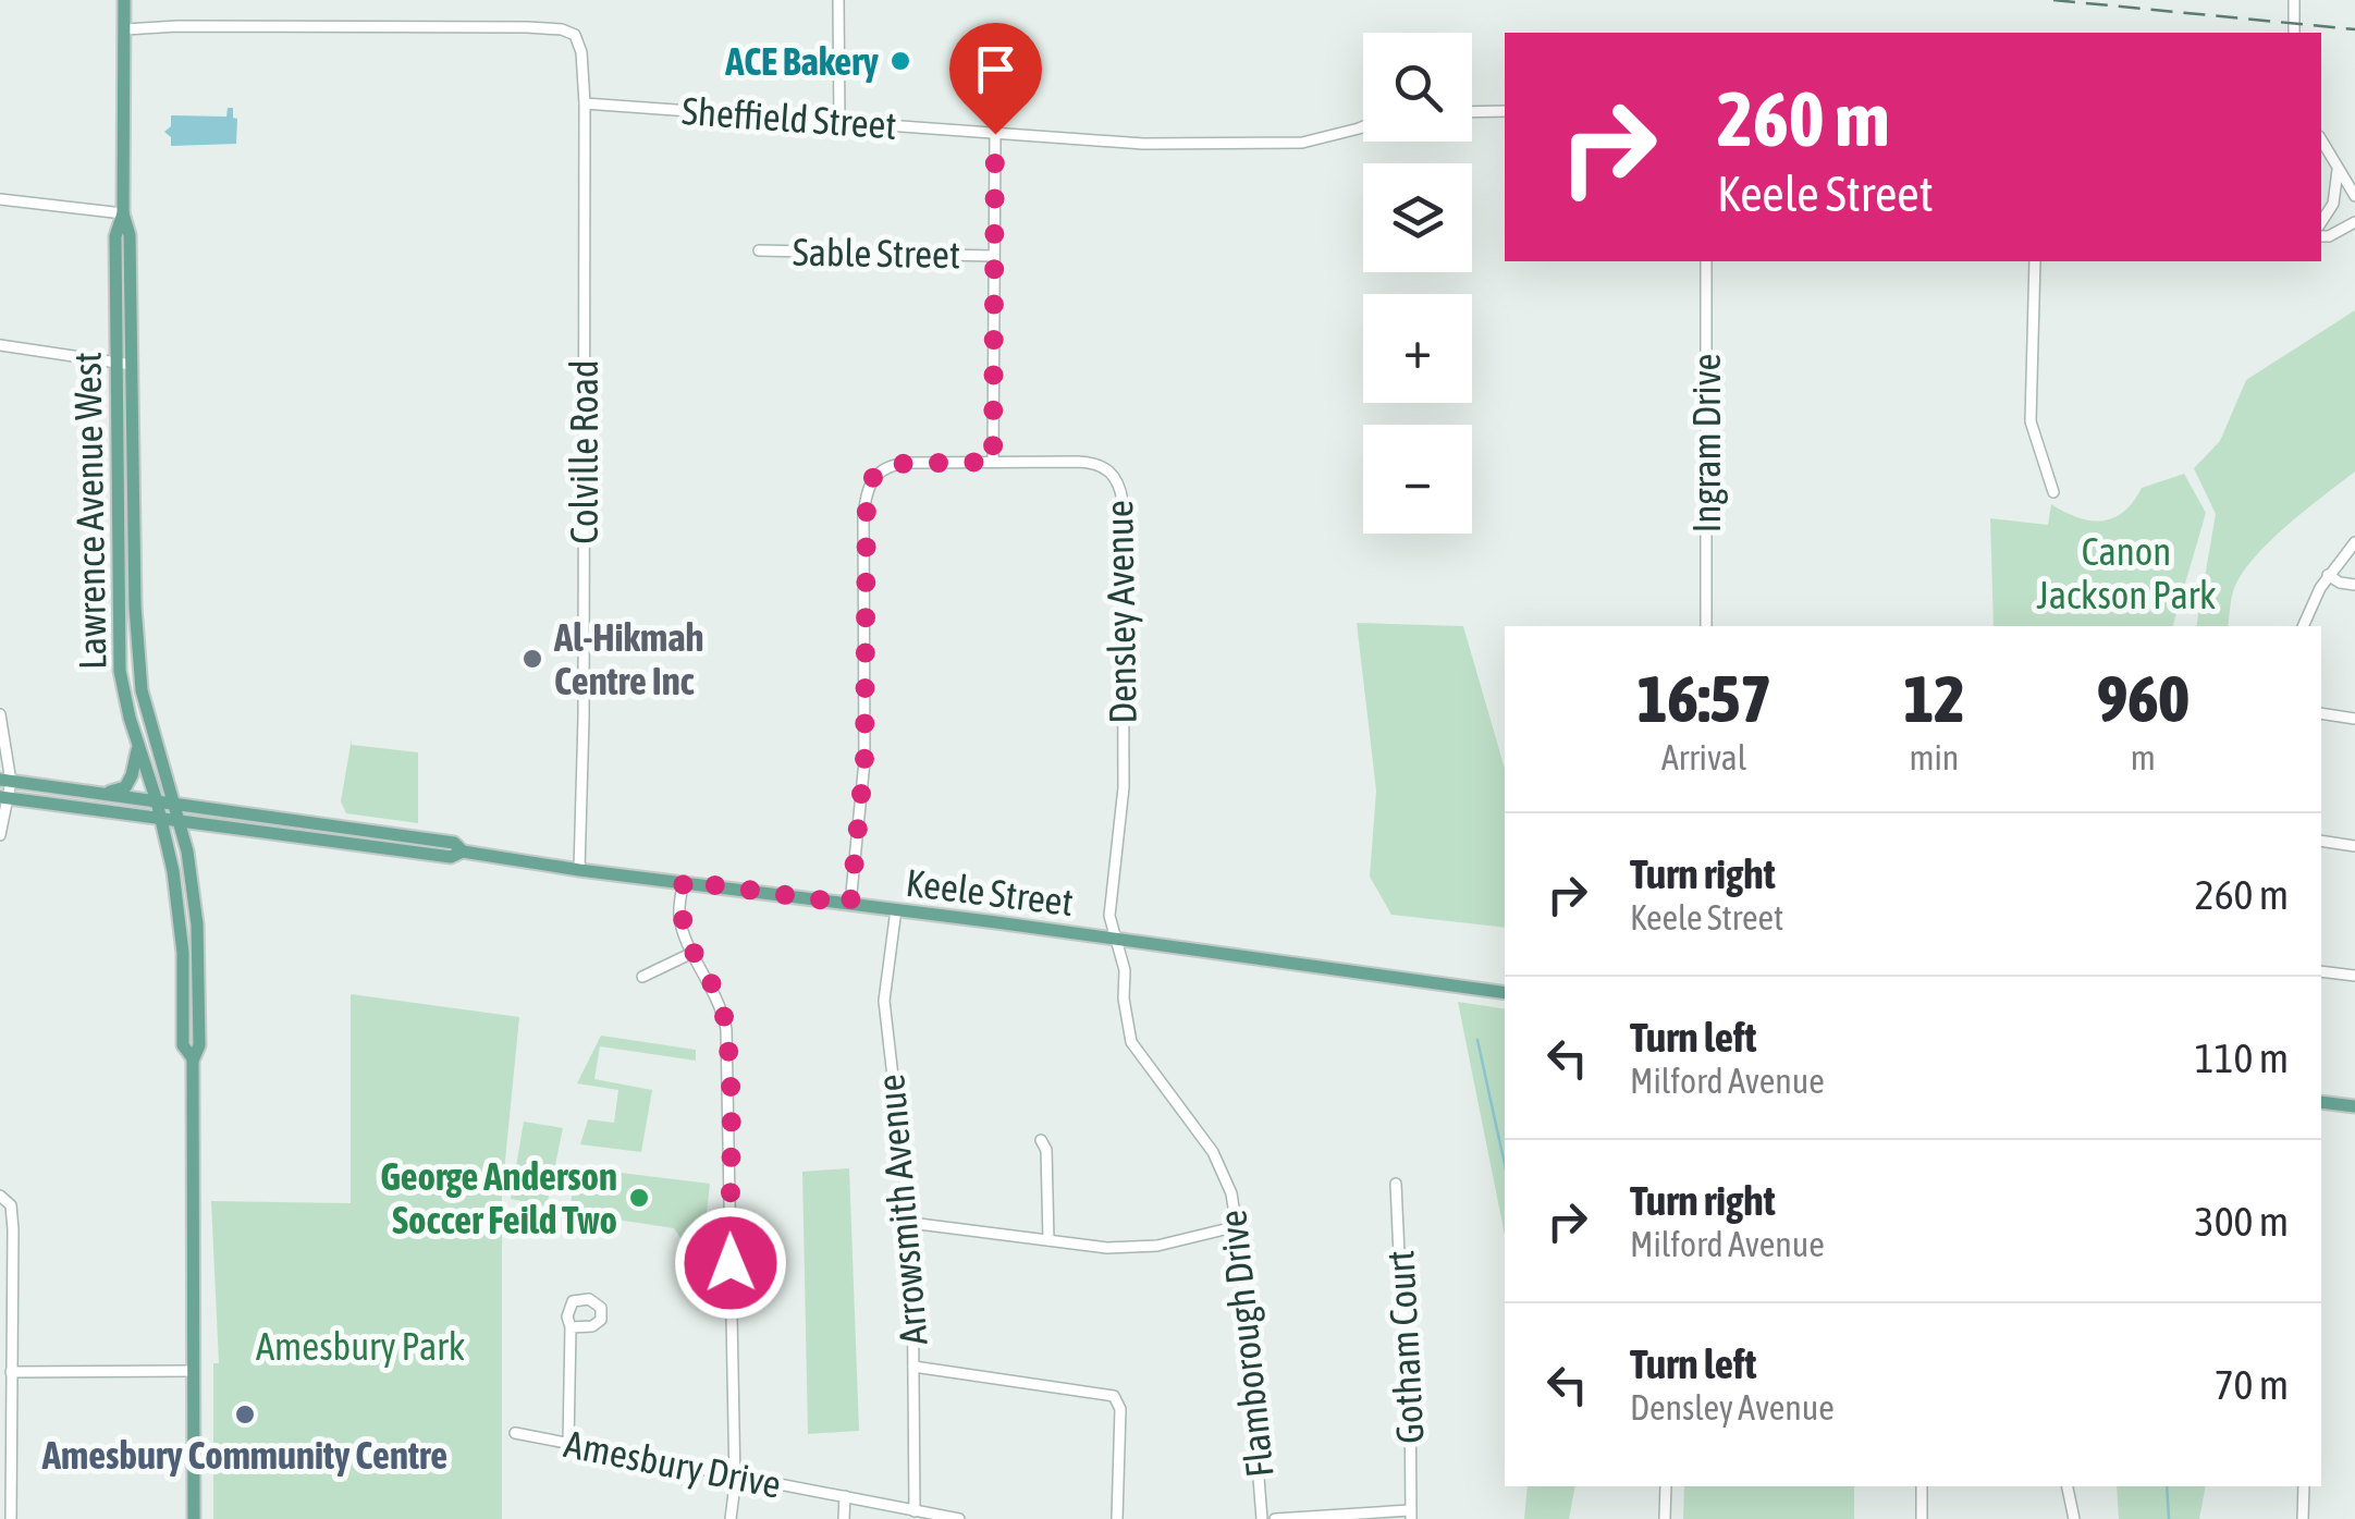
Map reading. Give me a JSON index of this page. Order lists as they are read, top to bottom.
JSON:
{
  "streets": {
    "main road": ["Lawrence Avenue West", "Keele Street"],
    "street": [
      "Sheffield Street",
      "Sable Street",
      "Ingram Drive",
      "Colville Road",
      "Densley Avenue",
      "Arrowsmith Avenue",
      "Flamborough Drive",
      "Gotham Court",
      "Amesbury Drive"
    ]
  },
  "crossings": [
    ["Sheffield Street", "Colville Road"],
    ["Colville Road", "Lawrence Avenue West"],
    ["Colville Road", "Keele Street"],
    ["Lawrence Avenue West", "Keele Street"],
    ["Densley Avenue", "Keele Street"],
    ["Densley Avenue", "Flamborough Drive"],
    ["Keele Street", "Arrowsmith Avenue"],
    ["Keele Street", "Flamborough Drive"],
    ["Arrowsmith Avenue", "Amesbury Drive"]
  ],
  "parks": ["Canon Jackson Park", "Amesbury Park"],
  "places": [
    "ACE Bakery",
    "Al-Hikmah Centre Inc",
    "George Anderson Soccer Feild Two",
    "Amesbury Community Centre"
  ],
  "page": {
    "map_buttons": ["+", "−"],
    "turn": ["260 m", "Keele Street"],
    "eta": [
      "16:57",
      "Arrival",
      "12",
      "min",
      "960",
      "m"
    ],
    "list": [
      {
        "name": "Turn right",
        "note": "Keele Street",
        "value": "260 m"
      },
      {
        "name": "Turn left",
        "note": "Milford Avenue",
        "value": "110 m"
      },
      {
        "name": "Turn right",
        "note": "Milford Avenue",
        "value": "300 m"
      },
      {
        "name": "Turn left",
        "note": "Densley Avenue",
        "value": "70 m"
      }
    ]
  }
}
